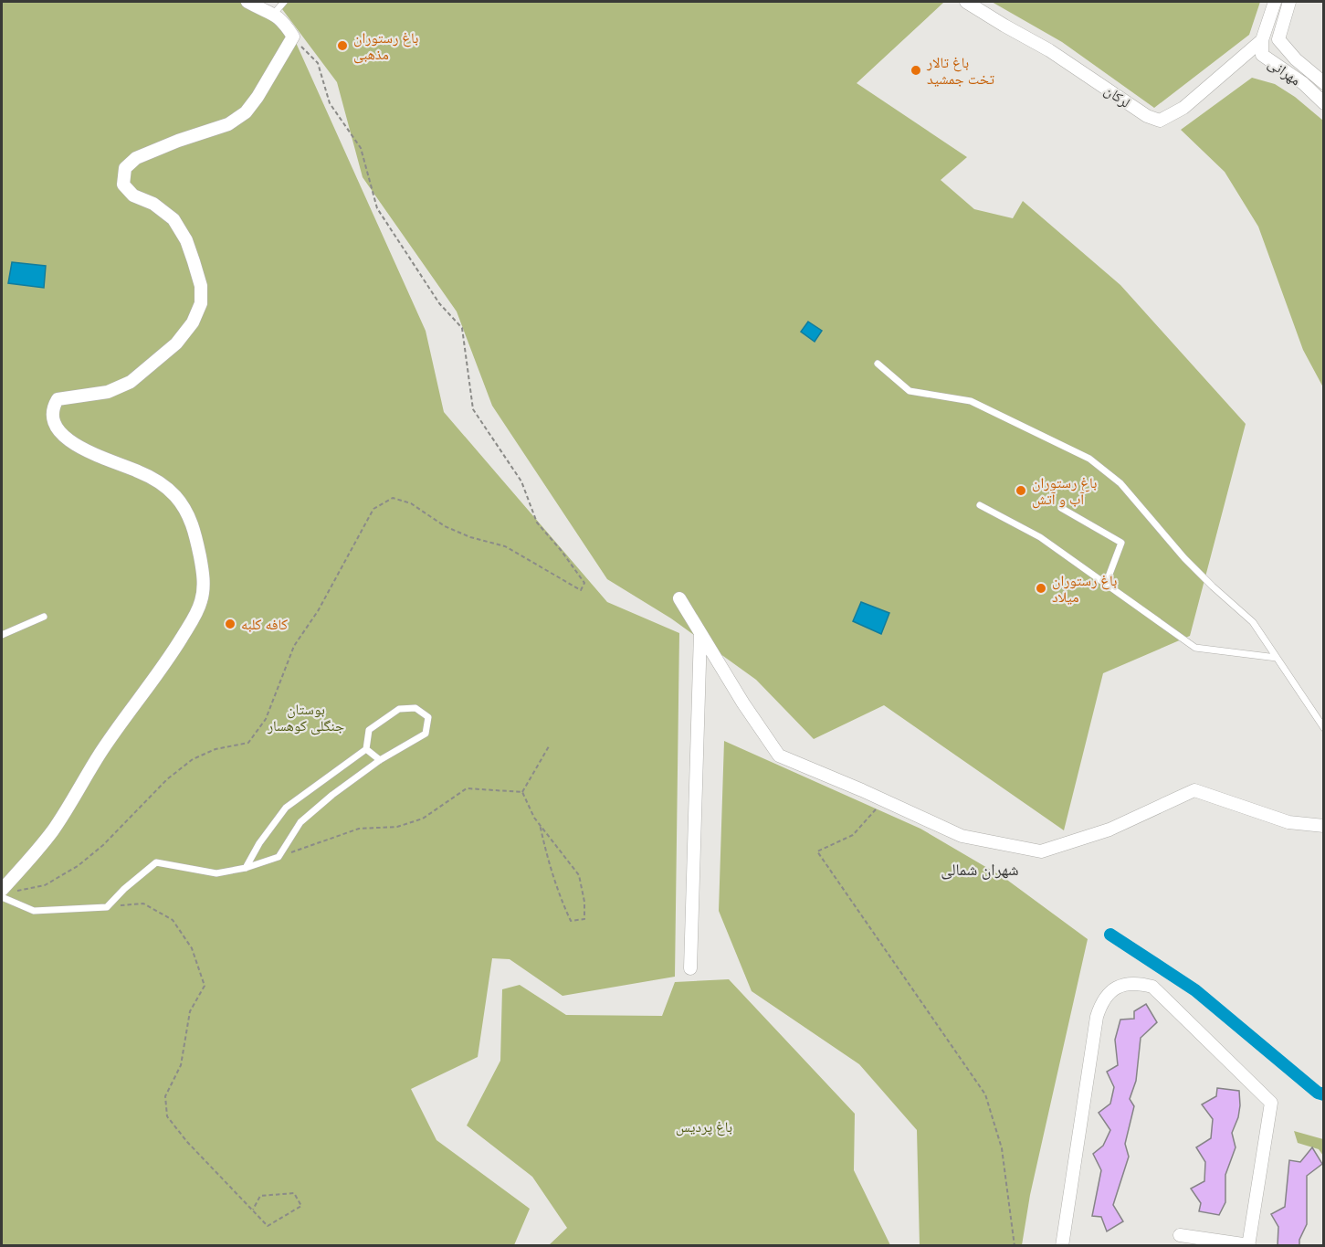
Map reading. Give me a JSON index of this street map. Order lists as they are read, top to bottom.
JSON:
{
  "streets": {
    "street": ["مهرانی", "لرکان"]
  },
  "crossings": [
    ["مهرانی", "لرکان"]
  ],
  "districts": ["شهران شمالی"],
  "parks": ["بوستان جنگلی کوهسار", "باغ پردیس"],
  "places": [
    "باغ رستوران مذهبی",
    "باغ تالار تخت جمشید",
    "باغ رستوران آب و آتش",
    "باغ رستوران میلاد",
    "کافه کلبه"
  ]
}
